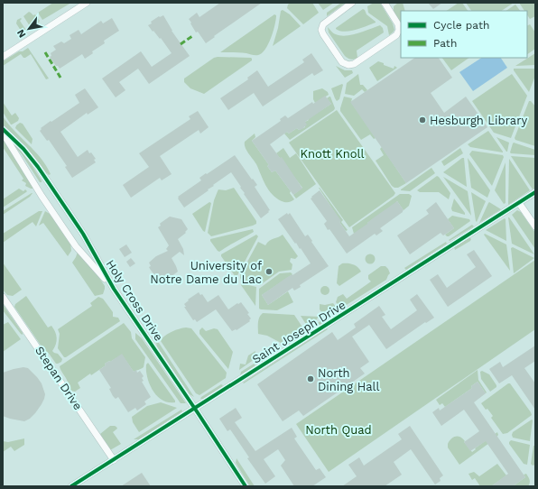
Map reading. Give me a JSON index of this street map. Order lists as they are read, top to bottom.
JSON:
{
  "streets": {
    "street": ["Holy Cross Drive", "Saint Joseph Drive", "Stepan Drive"]
  },
  "crossings": [
    ["Holy Cross Drive", "Saint Joseph Drive"],
    ["Saint Joseph Drive", "Stepan Drive"]
  ],
  "parks": ["Knott Knoll", "North Quad"],
  "places": ["Hesburgh Library", "University of Notre Dame du Lac", "North Dining Hall"],
  "legend": ["Cycle path", "Path"],
  "north": "bottom left"
}
